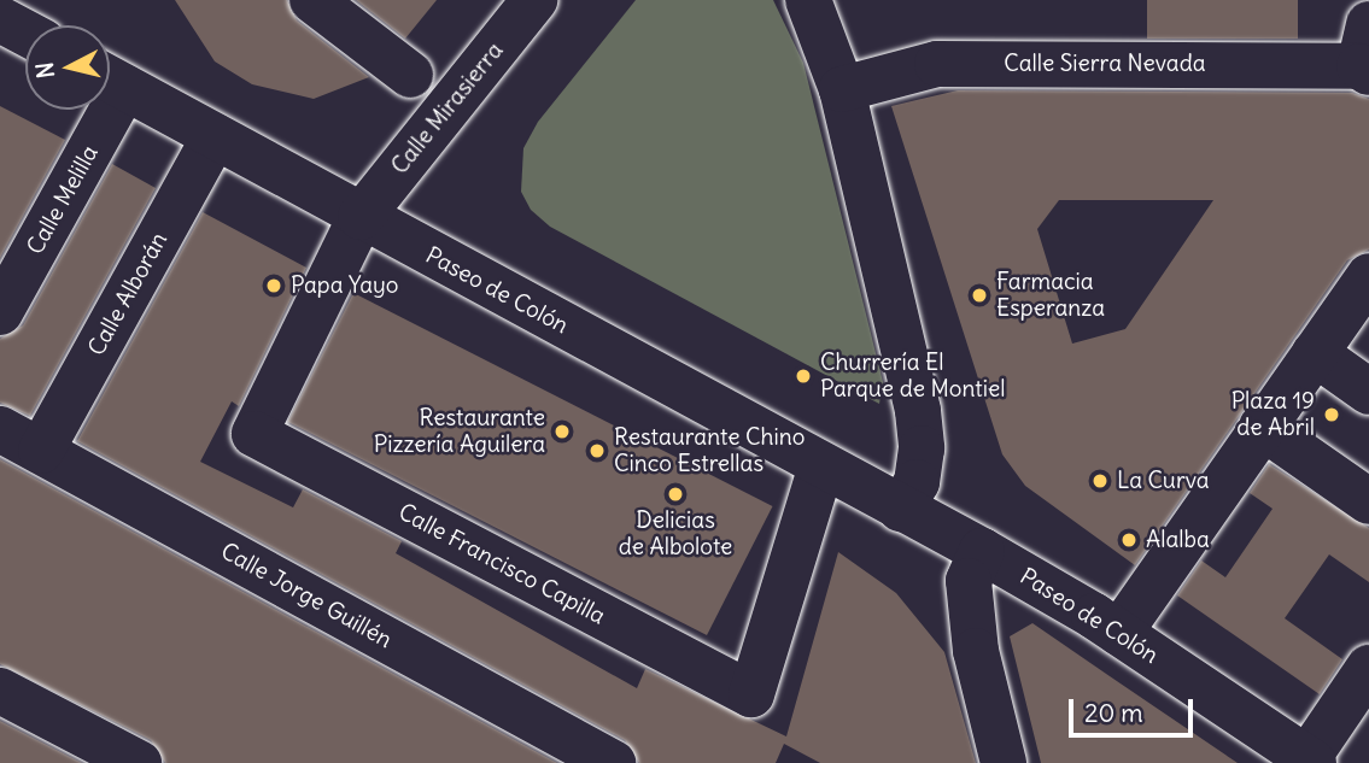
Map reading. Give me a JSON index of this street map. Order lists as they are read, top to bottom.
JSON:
{
  "streets": {
    "street": [
      "Calle Sierra Nevada",
      "Calle Mirasierra",
      "Calle Melilla",
      "Paseo de Colón",
      "Calle Alborán",
      "Calle Francisco Capilla",
      "Calle Jorge Guillén"
    ]
  },
  "crossings": [
    ["Calle Mirasierra", "Paseo de Colón"],
    ["Calle Mirasierra", "Calle Francisco Capilla"],
    ["Paseo de Colón", "Calle Alborán"],
    ["Paseo de Colón", "Calle Francisco Capilla"],
    ["Calle Alborán", "Calle Jorge Guillén"]
  ],
  "places": [
    "Papa Yayo",
    "Farmacia Esperanza",
    "Churrería El Parque de Montiel",
    "Plaza 19 de Abril",
    "Restaurante Pizzería Aguilera",
    "Restaurante Chino Cinco Estrellas",
    "La Curva",
    "Delicias de Albolote",
    "Alalba"
  ],
  "scale_bar": "20 m",
  "north": "left"
}
